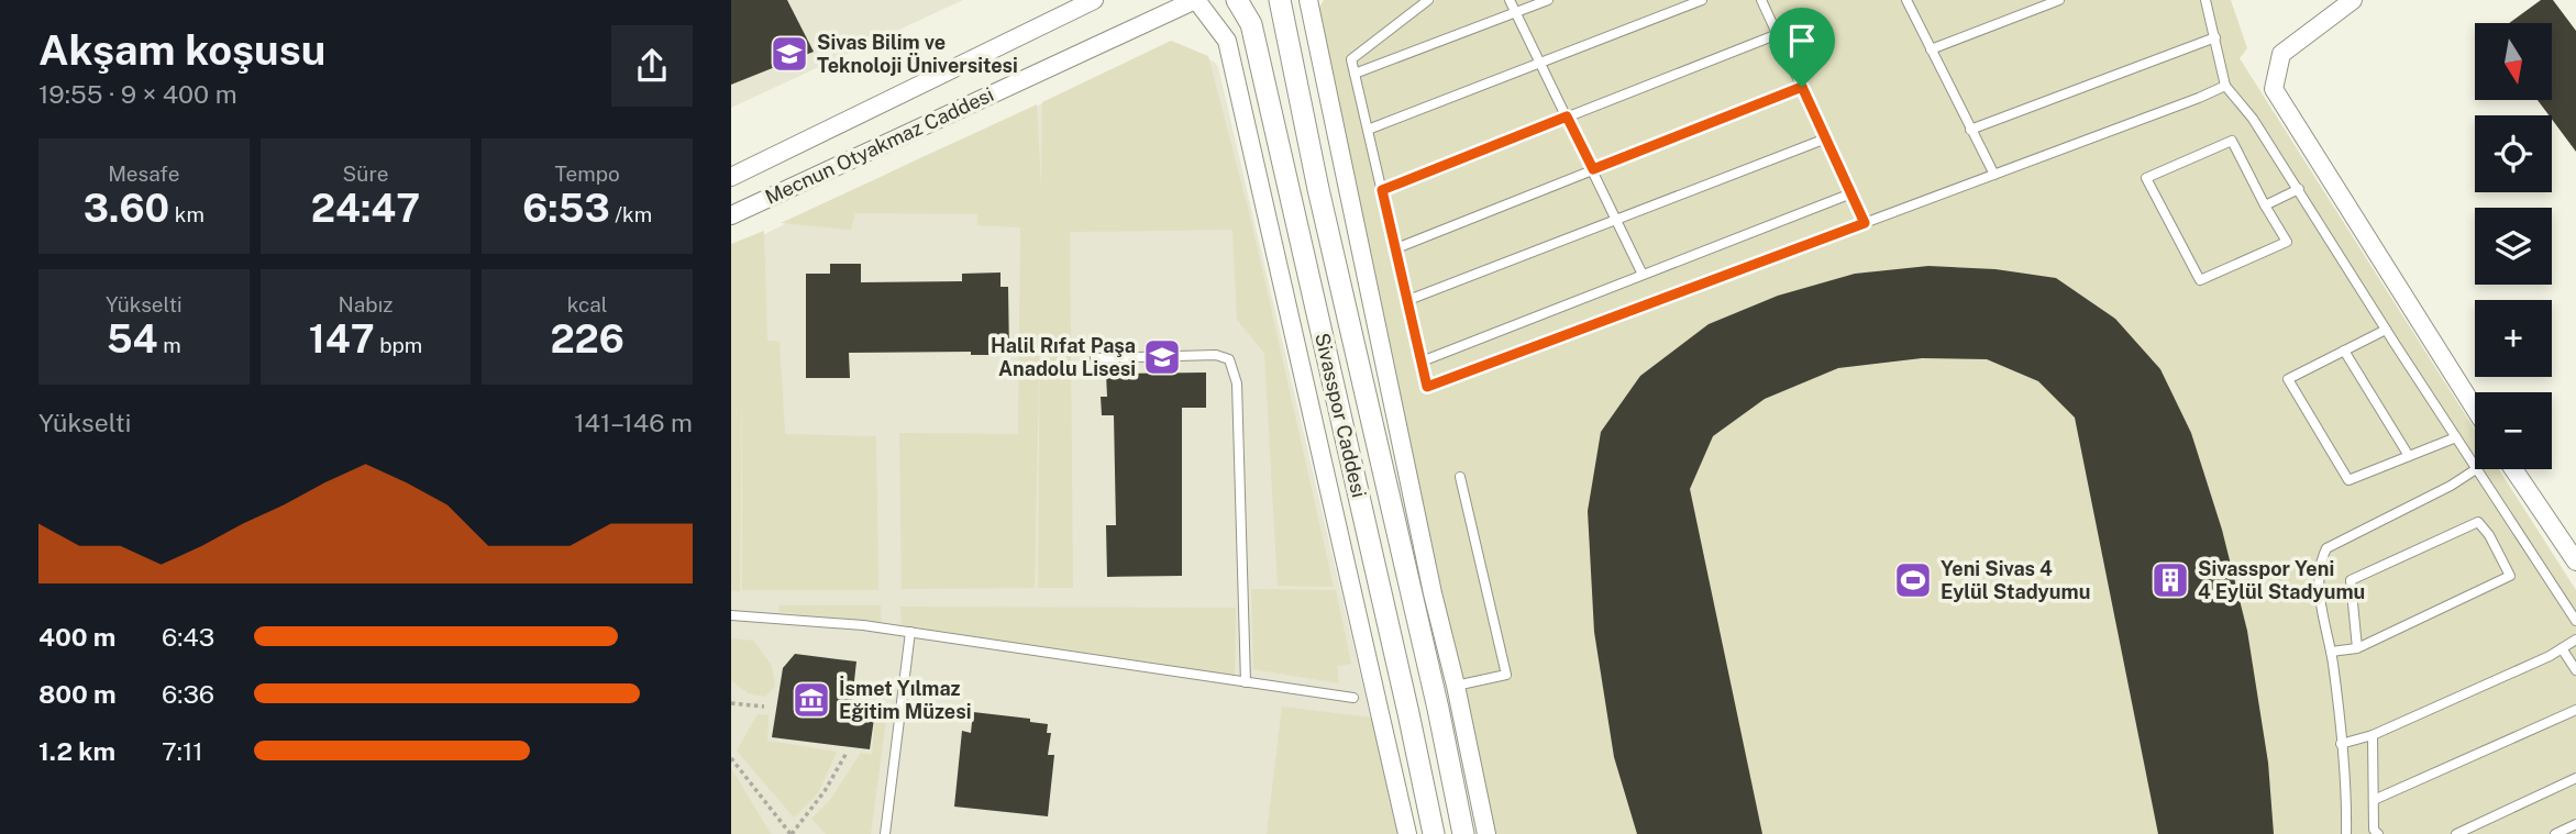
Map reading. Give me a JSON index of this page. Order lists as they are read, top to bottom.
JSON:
{
  "streets": {
    "street": ["Mecnun Otyakmaz Caddesi", "Sivasspor Caddesi"]
  },
  "places": {
    "school or university": ["Sivas Bilim ve Teknoloji Üniversitesi", "Halil Rıfat Paşa Anadolu Lisesi"],
    "sports": ["Yeni Sivas 4 Eylül Stadyumu"],
    "building": ["Sivasspor Yeni 4 Eylül Stadyumu"],
    "museum": ["İsmet Yılmaz Eğitim Müzesi"]
  },
  "north": "bottom",
  "page": {
    "heading": ["Akşam koşusu", "19:55 · 9 × 400 m"],
    "map_buttons": ["+", "−"],
    "stats": [
      ["Mesafe", "3.60 km"],
      ["Süre", "24:47"],
      ["Tempo", "6:53 /km"],
      ["Yükselti", "54 m"],
      ["Nabız", "147 bpm"],
      ["kcal", "226"]
    ],
    "chart": ["Yükselti", "141–146 m"],
    "list": [
      {
        "name": "400 m",
        "note": "6:43"
      },
      {
        "name": "800 m",
        "note": "6:36"
      },
      {
        "name": "1.2 km",
        "note": "7:11"
      }
    ]
  }
}
